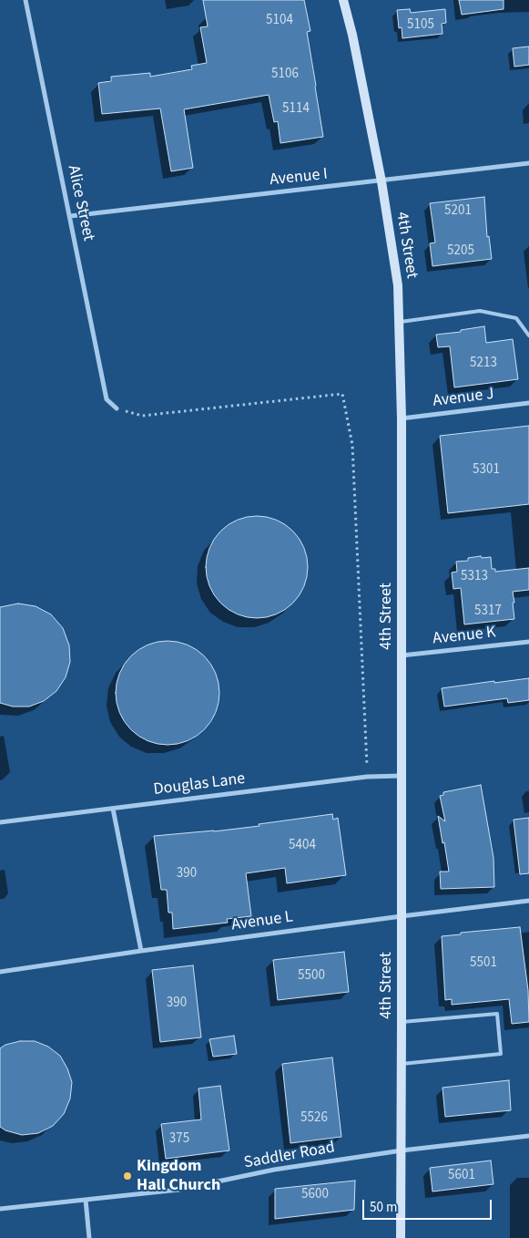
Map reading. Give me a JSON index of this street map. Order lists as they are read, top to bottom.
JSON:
{
  "streets": {
    "main road": ["4th Street"],
    "street": [
      "Avenue I",
      "Alice Street",
      "Avenue J",
      "Avenue K",
      "Douglas Lane",
      "Avenue L",
      "Saddler Road"
    ]
  },
  "crossings": [
    ["Avenue I", "Alice Street"],
    ["Avenue I", "4th Street"],
    ["4th Street", "Avenue J"],
    ["4th Street", "Avenue K"],
    ["4th Street", "Douglas Lane"],
    ["4th Street", "Avenue L"],
    ["4th Street", "Saddler Road"]
  ],
  "places": ["Kingdom Hall Church"],
  "house_numbers": [
    "5104",
    "5105",
    "5106",
    "5114",
    "5201",
    "5205",
    "5213",
    "5301",
    "5313",
    "5317",
    "5404",
    "390",
    "5501",
    "5500",
    "390",
    "5526",
    "375",
    "5601",
    "5600"
  ],
  "scale_bar": "50 m"
}
